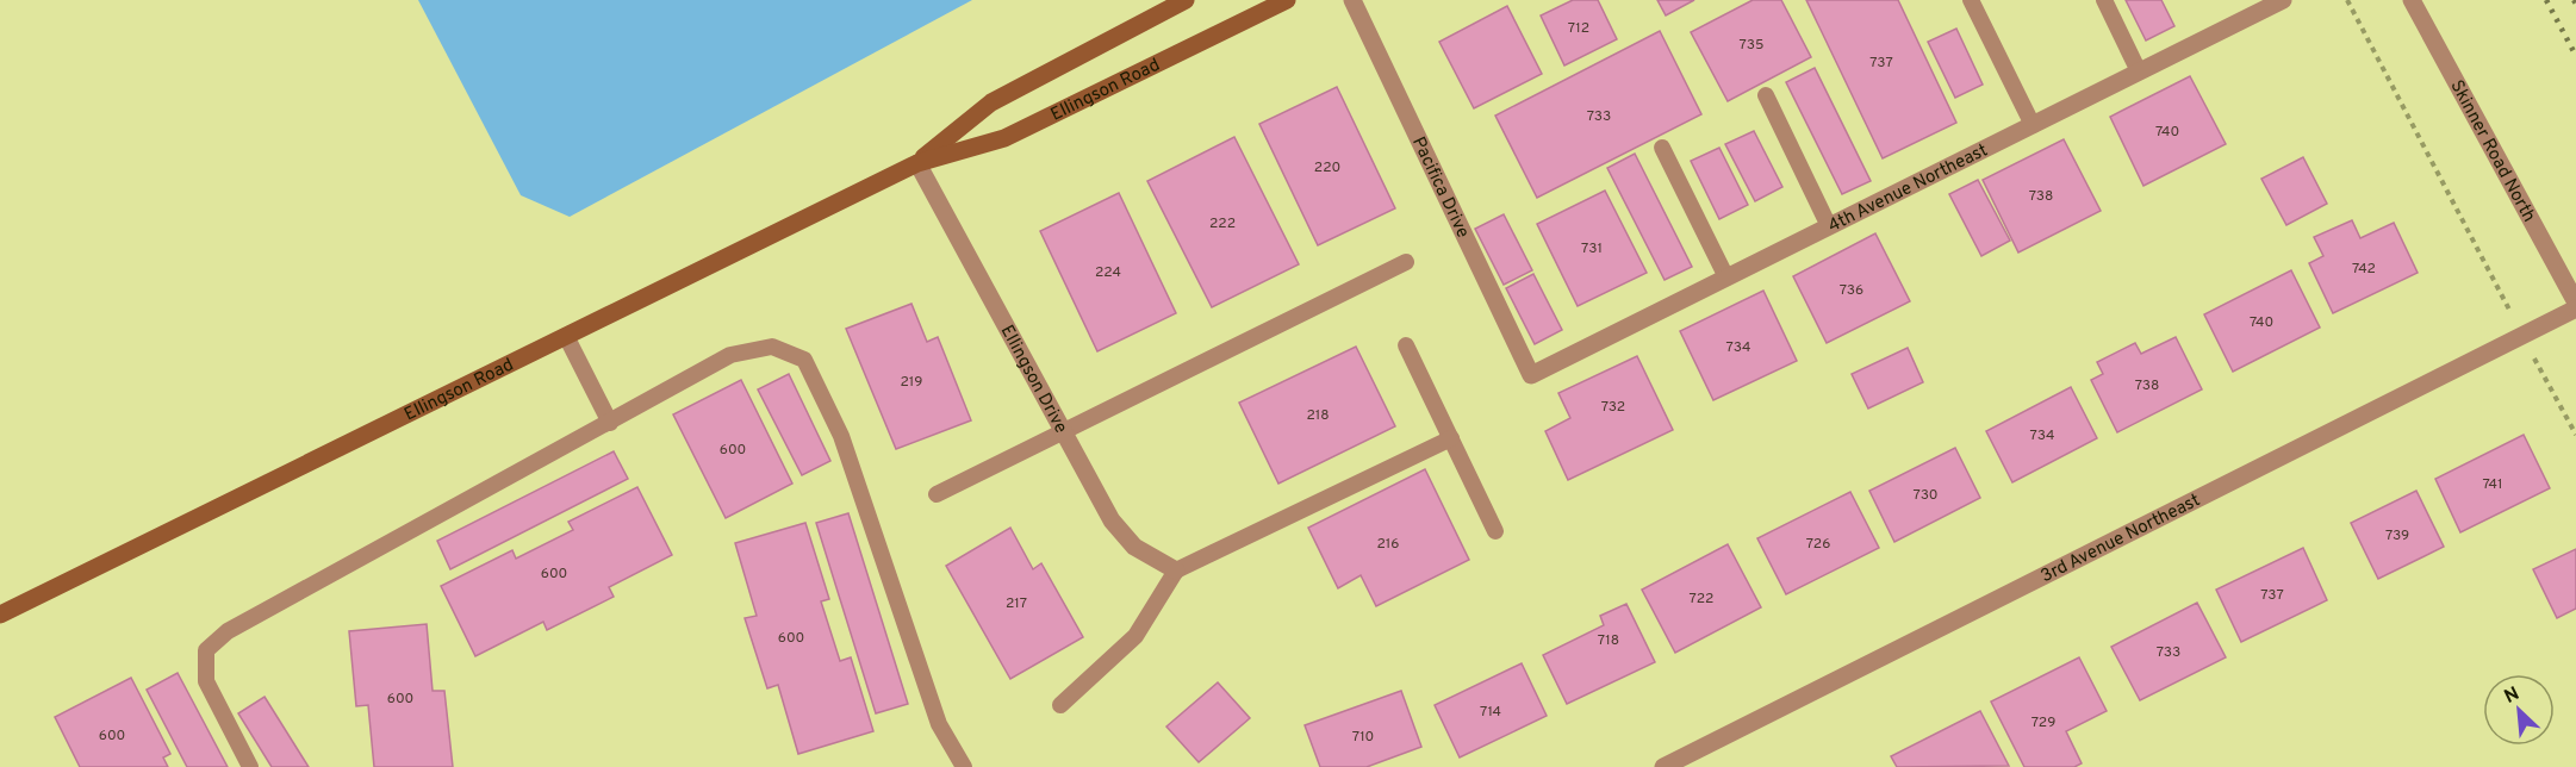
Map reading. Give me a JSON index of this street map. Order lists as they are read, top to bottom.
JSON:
{
  "streets": {
    "main road": ["Ellingson Road"],
    "street": [
      "Skinner Road North",
      "Pacifica Drive",
      "4th Avenue Northeast",
      "Ellingson Drive",
      "3rd Avenue Northeast"
    ]
  },
  "crossings": [
    ["Ellingson Road", "Ellingson Drive"],
    ["Pacifica Drive", "4th Avenue Northeast"]
  ],
  "house_numbers": [
    "712",
    "735",
    "737",
    "733",
    "740",
    "220",
    "738",
    "222",
    "731",
    "742",
    "224",
    "736",
    "740",
    "734",
    "219",
    "738",
    "732",
    "218",
    "734",
    "600",
    "741",
    "730",
    "739",
    "216",
    "726",
    "600",
    "737",
    "722",
    "217",
    "600",
    "718",
    "733",
    "600",
    "714",
    "729",
    "600",
    "710"
  ],
  "north": "top left"
}
